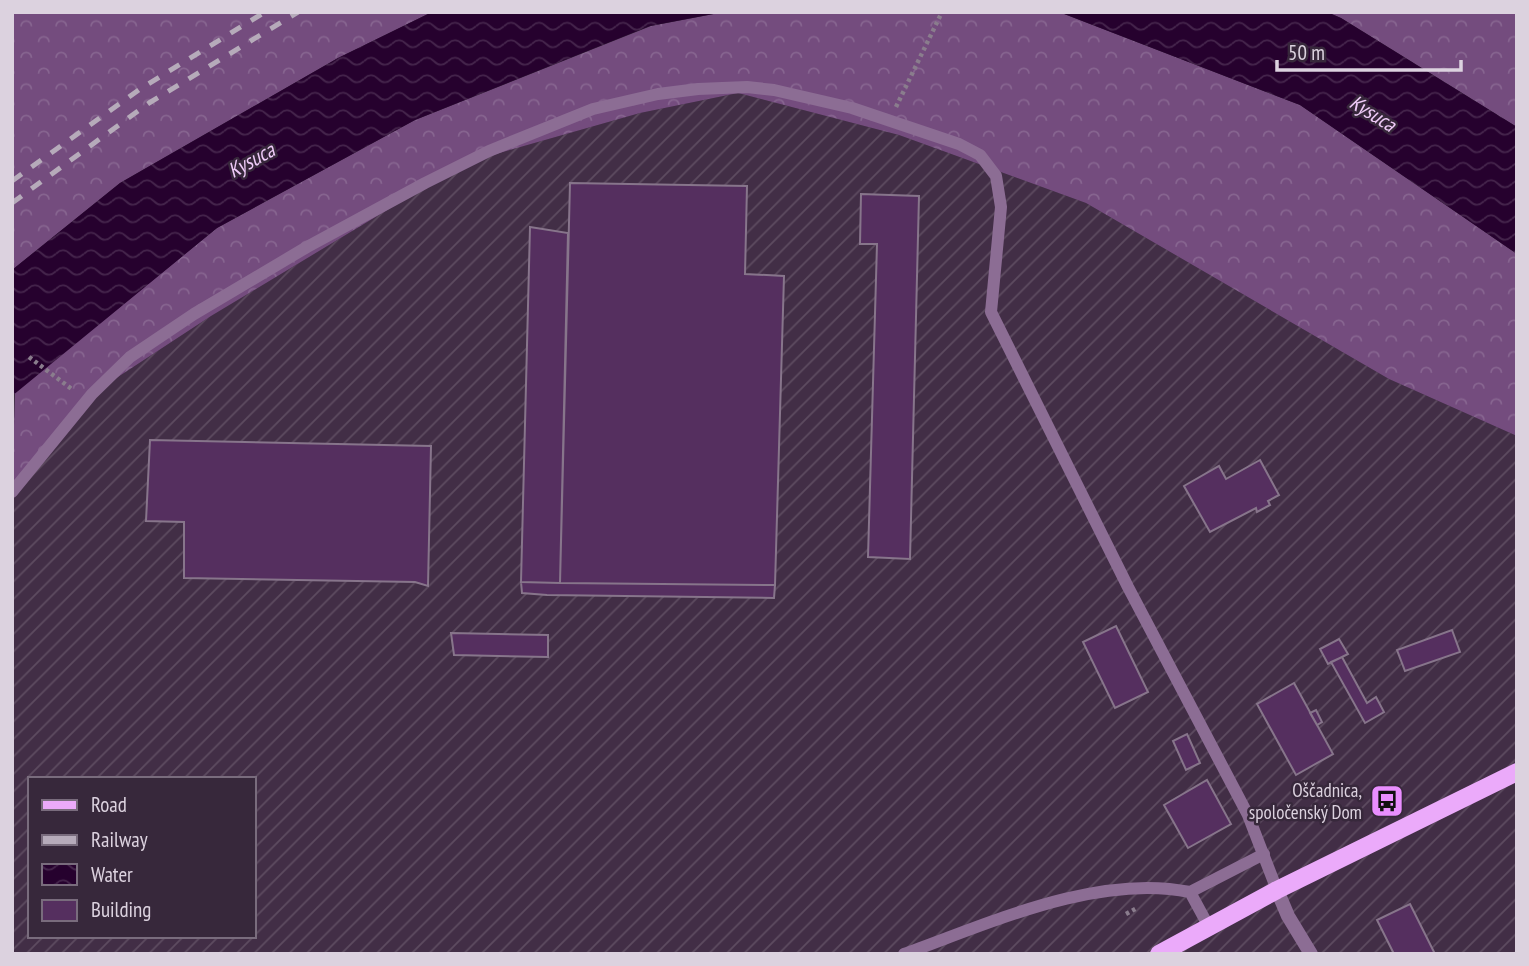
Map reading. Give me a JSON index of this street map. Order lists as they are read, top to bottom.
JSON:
{
  "water": ["Kysuca"],
  "places": {
    "bus stop": ["Oščadnica, spoločenský Dom"]
  },
  "legend": [
    "Road",
    "Railway",
    "Water",
    "Building"
  ],
  "scale_bar": "50 m"
}
